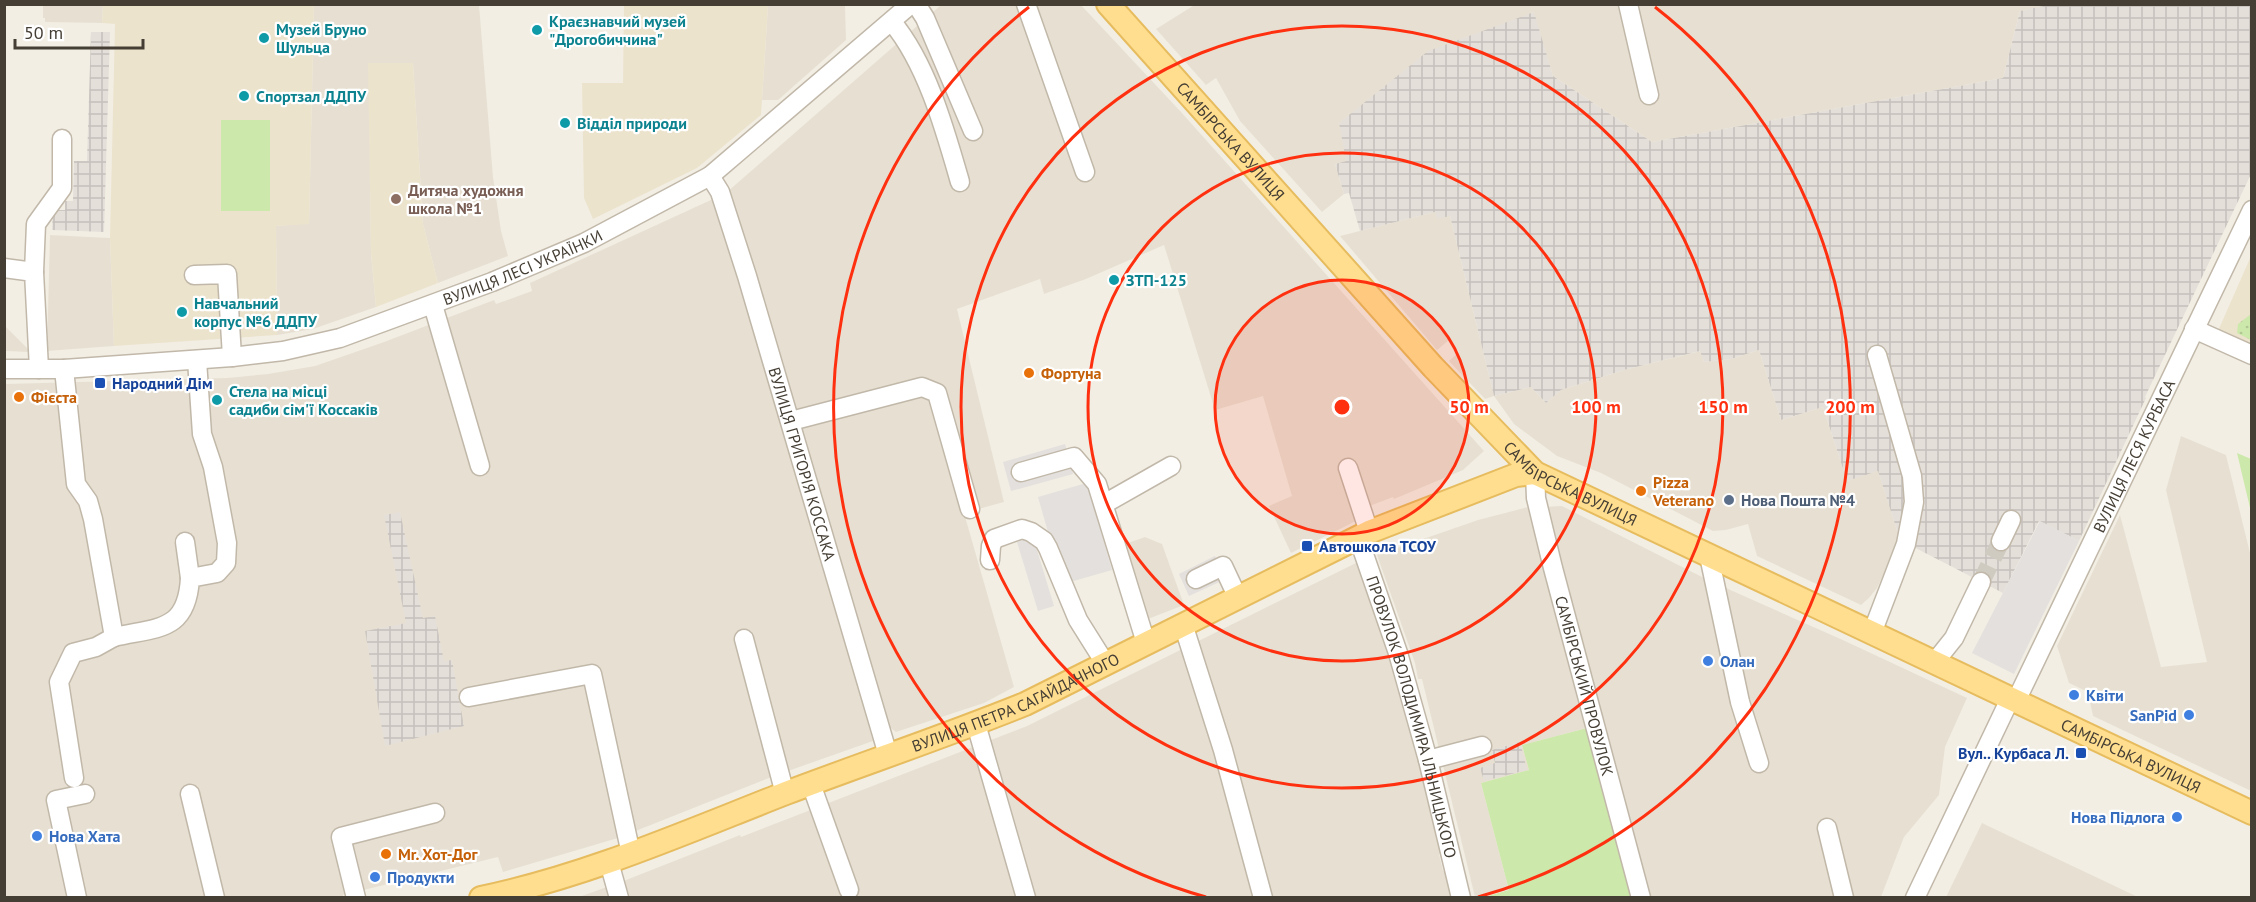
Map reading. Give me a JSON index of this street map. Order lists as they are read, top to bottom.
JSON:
{
  "streets": {
    "main road": ["САМБІРСЬКА ВУЛИЦЯ", "ВУЛИЦЯ ПЕТРА САГАЙДАЧНОГО"],
    "street": [
      "ВУЛИЦЯ ЛЕСІ УКРАЇНКИ",
      "ВУЛИЦЯ ЛЕСЯ КУРБАСА",
      "ВУЛИЦЯ ГРИГОРІЯ КОССАКА",
      "САМБІРСЬКИЙ ПРОВУЛОК",
      "ПРОВУЛОК ВОЛОДИМИРА ІЛЬНИЦЬКОГО"
    ]
  },
  "crossings": [
    ["САМБІРСЬКА ВУЛИЦЯ", "ВУЛИЦЯ ЛЕСЯ КУРБАСА"],
    ["САМБІРСЬКА ВУЛИЦЯ", "САМБІРСЬКИЙ ПРОВУЛОК"],
    ["САМБІРСЬКА ВУЛИЦЯ", "ВУЛИЦЯ ПЕТРА САГАЙДАЧНОГО"],
    ["ВУЛИЦЯ ЛЕСІ УКРАЇНКИ", "ВУЛИЦЯ ГРИГОРІЯ КОССАКА"],
    ["ВУЛИЦЯ ГРИГОРІЯ КОССАКА", "ВУЛИЦЯ ПЕТРА САГАЙДАЧНОГО"],
    ["САМБІРСЬКИЙ ПРОВУЛОК", "ВУЛИЦЯ ПЕТРА САГАЙДАЧНОГО"],
    ["ВУЛИЦЯ ПЕТРА САГАЙДАЧНОГО", "ПРОВУЛОК ВОЛОДИМИРА ІЛЬНИЦЬКОГО"]
  ],
  "places": {
    "other": [
      "Краєзнавчий музей \"Дрогобиччина\"",
      "Музей Бруно Шульца",
      "Спортзал ДДПУ",
      "Відділ природи",
      "Дитяча художня школа №1",
      "ЗТП-125",
      "Навчальний корпус №6 ДДПУ",
      "Фортуна",
      "Фієста",
      "Стела на місці садиби сім'ї Коссаків",
      "Pizza Veterano",
      "Нова Пошта №4",
      "Олан",
      "Квіти",
      "SanPid",
      "Нова Підлога",
      "Нова Хата",
      "Mr. Хот-Дог",
      "Продукти"
    ],
    "transit": ["Народний Дім", "Автошкола ТСОУ", "Вул.. Курбаса Л."]
  },
  "scale_bar": "50 m",
  "rings": [
    "50 m",
    "100 m",
    "150 m",
    "200 m"
  ]
}
